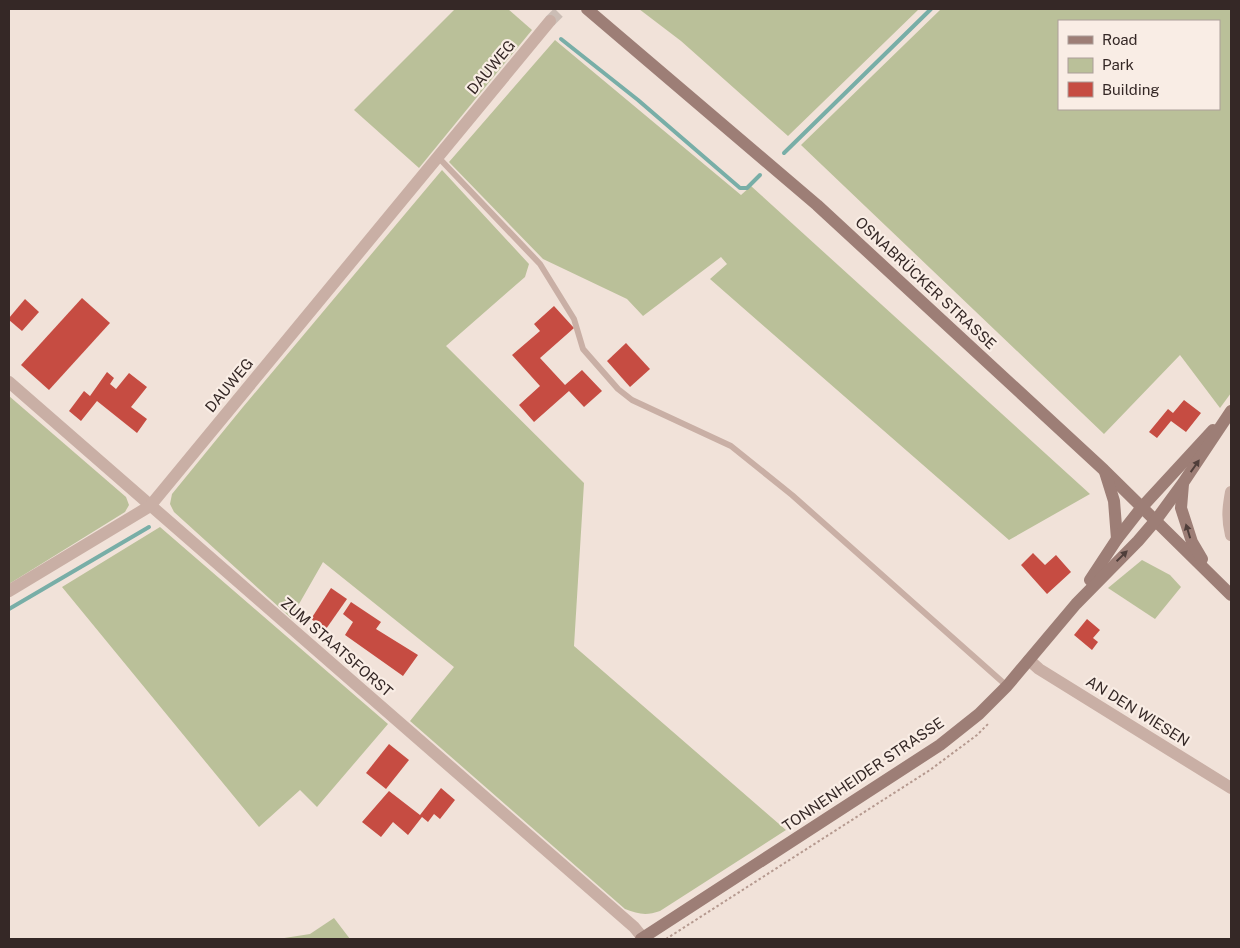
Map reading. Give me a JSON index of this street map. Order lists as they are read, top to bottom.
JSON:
{
  "streets": {
    "main road": ["OSNABRÜCKER STRASSE", "TONNENHEIDER STRASSE"],
    "street": ["DAUWEG", "ZUM STAATSFORST", "AN DEN WIESEN"]
  },
  "crossings": [
    ["DAUWEG", "ZUM STAATSFORST"],
    ["OSNABRÜCKER STRASSE", "TONNENHEIDER STRASSE"],
    ["ZUM STAATSFORST", "TONNENHEIDER STRASSE"],
    ["AN DEN WIESEN", "TONNENHEIDER STRASSE"]
  ],
  "legend": ["Road", "Park", "Building"]
}
